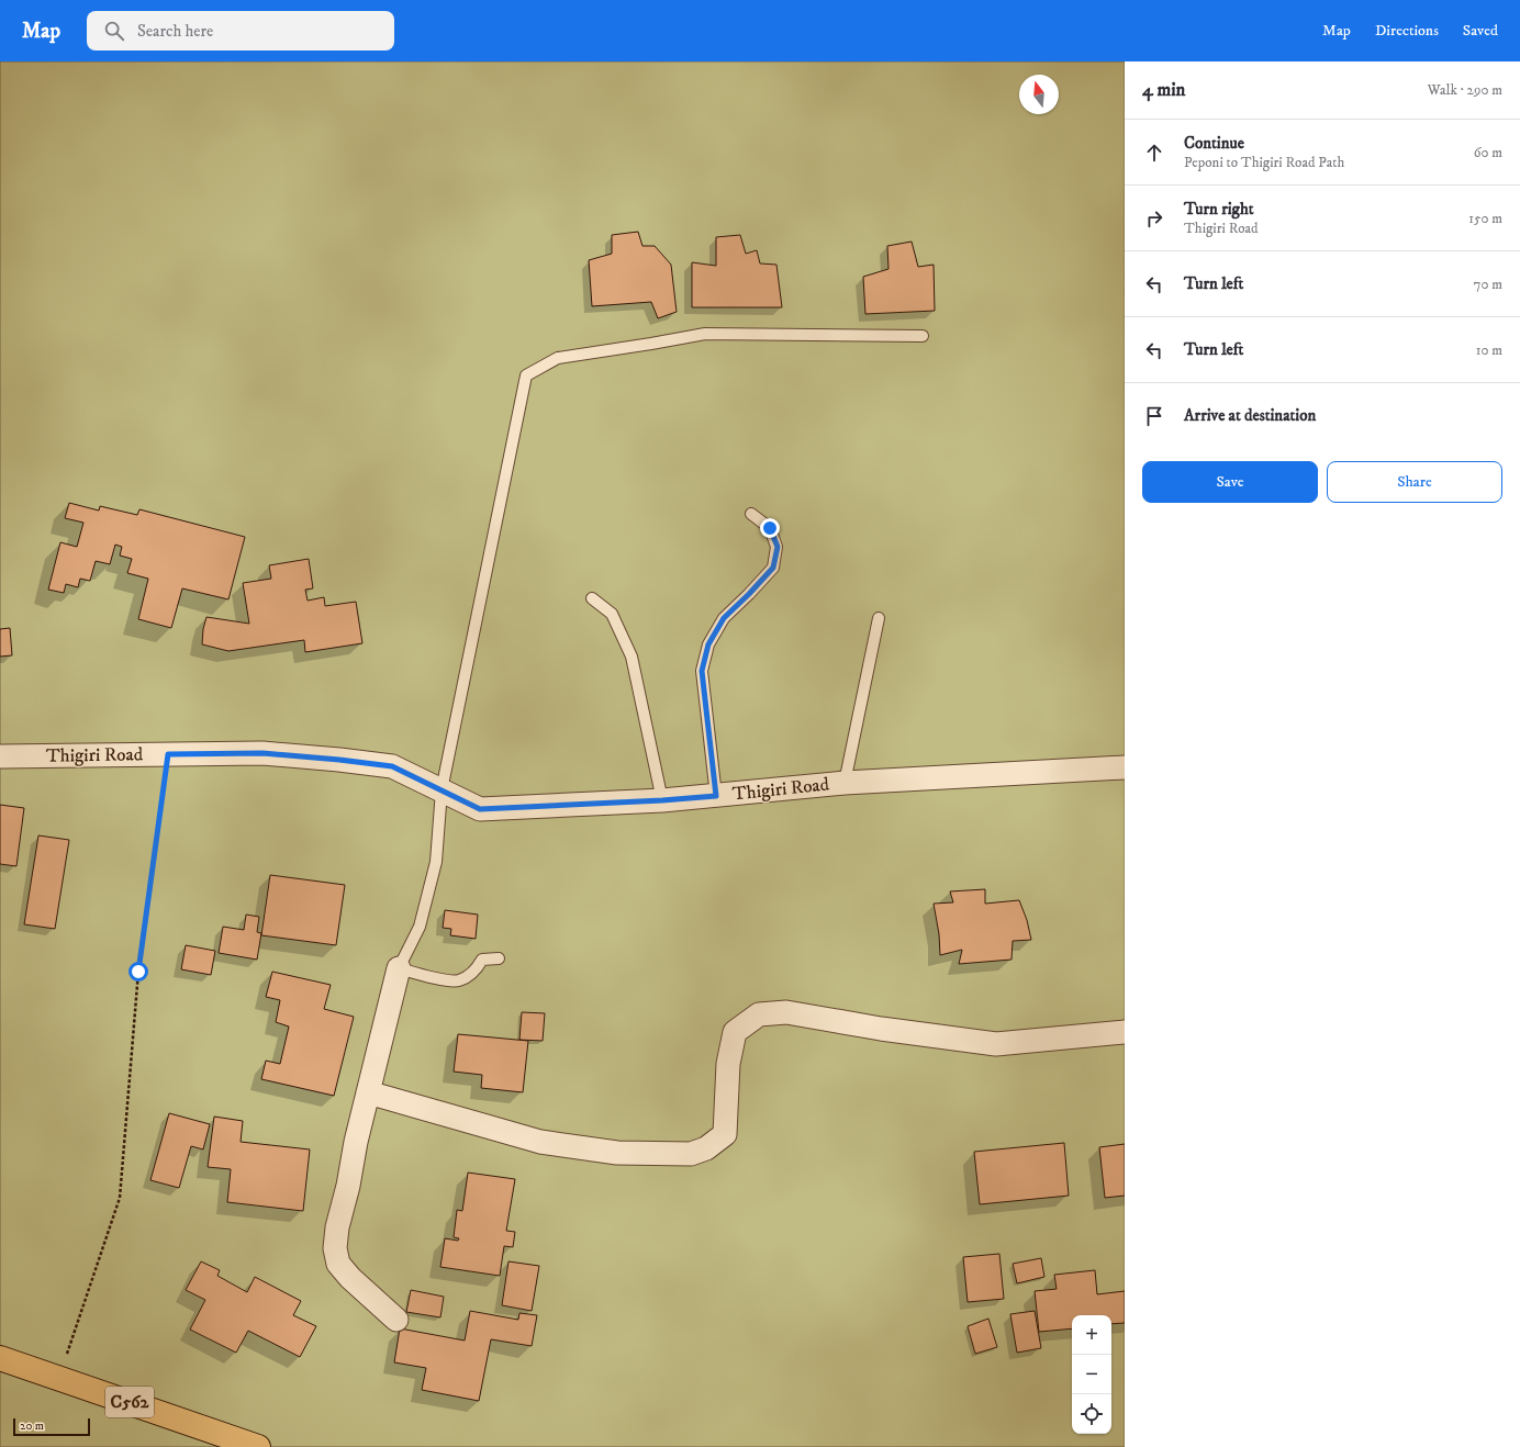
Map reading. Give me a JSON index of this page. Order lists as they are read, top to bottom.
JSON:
{
  "streets": {
    "main road": ["C562"],
    "street": ["Thigiri Road"]
  },
  "scale_bar": "20 m",
  "north": "top",
  "page": {
    "header": "Map",
    "search": "Search here",
    "nav": ["Map", "Directions", "Saved"],
    "heading": ["4 min", "Walk · 290 m"],
    "list": [
      ["Continue", "Peponi to Thigiri Road Path", "60 m"],
      ["Turn right", "Thigiri Road", "150 m"],
      ["Turn left", "70 m"],
      ["Turn left", "10 m"],
      "Arrive at destination"
    ],
    "buttons": ["Save", "Share"],
    "map_buttons": ["+", "−"],
    "scale": "20 m"
  }
}
